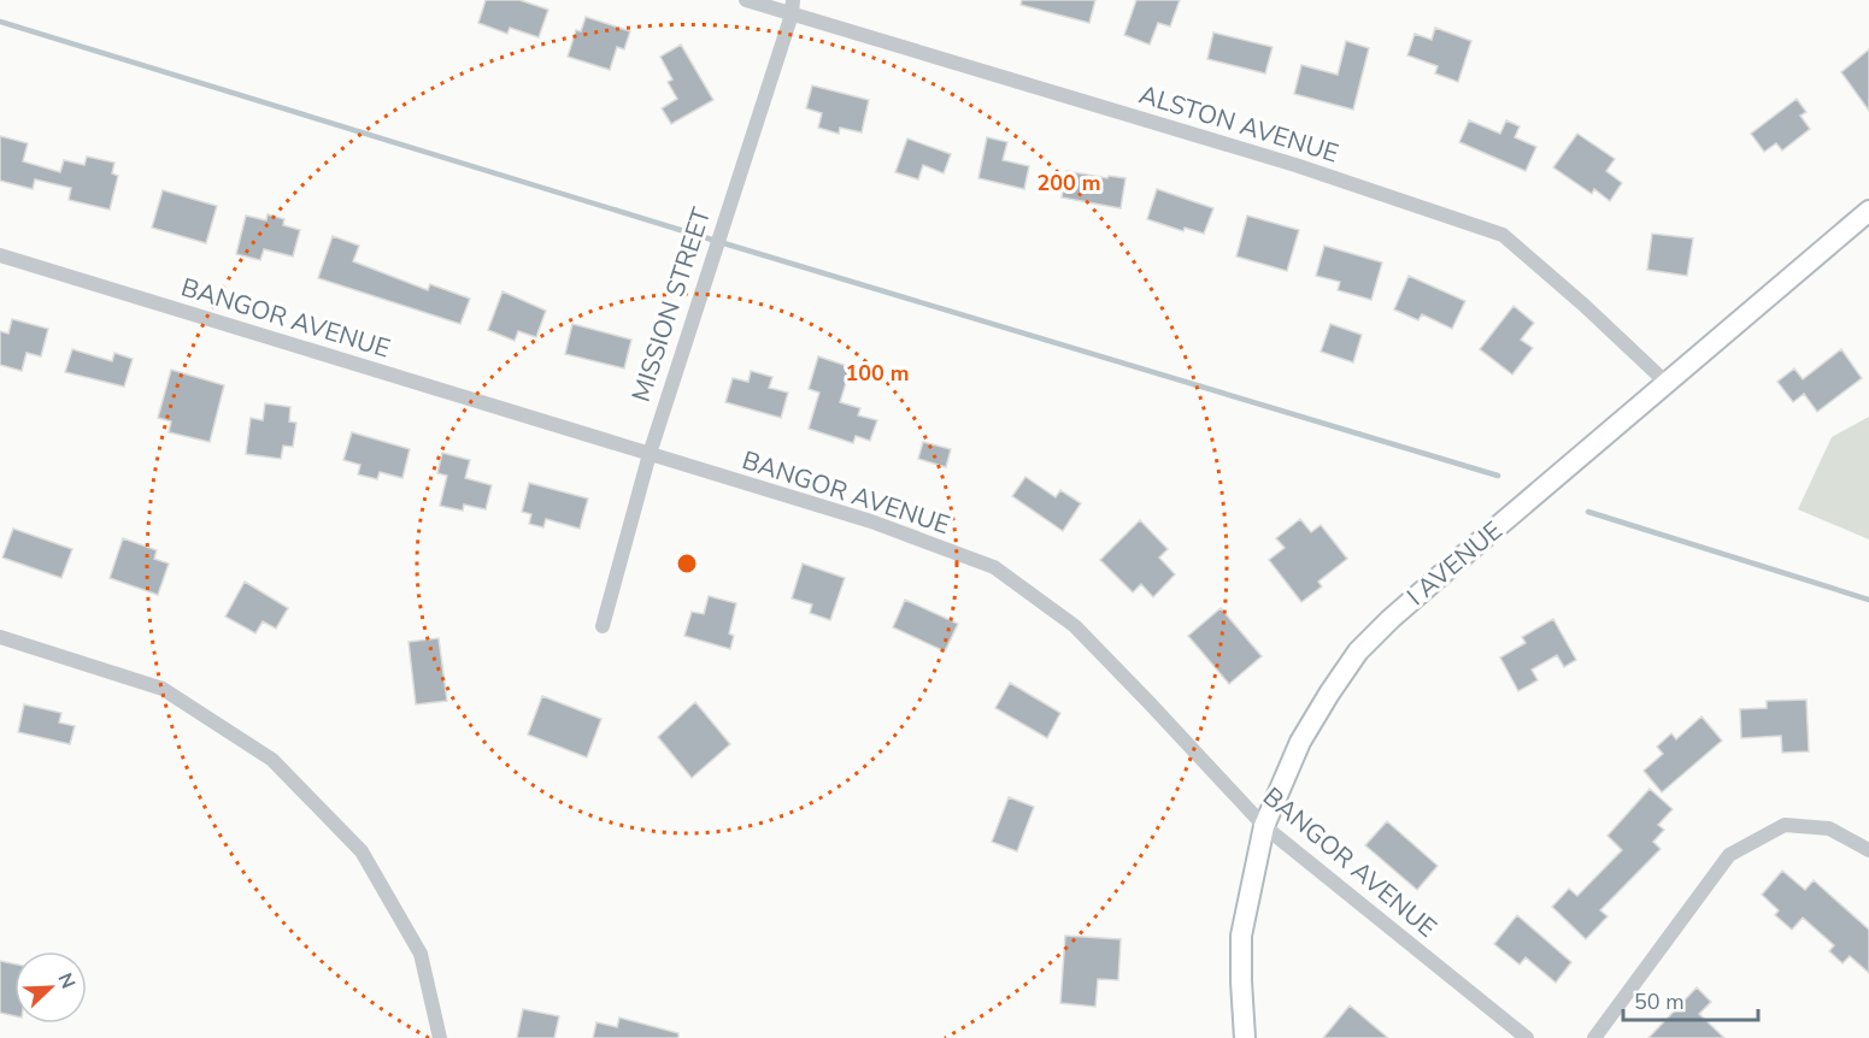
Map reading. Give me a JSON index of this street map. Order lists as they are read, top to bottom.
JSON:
{
  "streets": {
    "main road": ["I AVENUE"],
    "street": ["ALSTON AVENUE", "MISSION STREET", "BANGOR AVENUE"]
  },
  "crossings": [
    ["ALSTON AVENUE", "MISSION STREET"],
    ["ALSTON AVENUE", "I AVENUE"],
    ["MISSION STREET", "BANGOR AVENUE"],
    ["BANGOR AVENUE", "I AVENUE"]
  ],
  "scale_bar": "50 m",
  "north": "top right",
  "rings": ["200 m", "100 m"]
}
